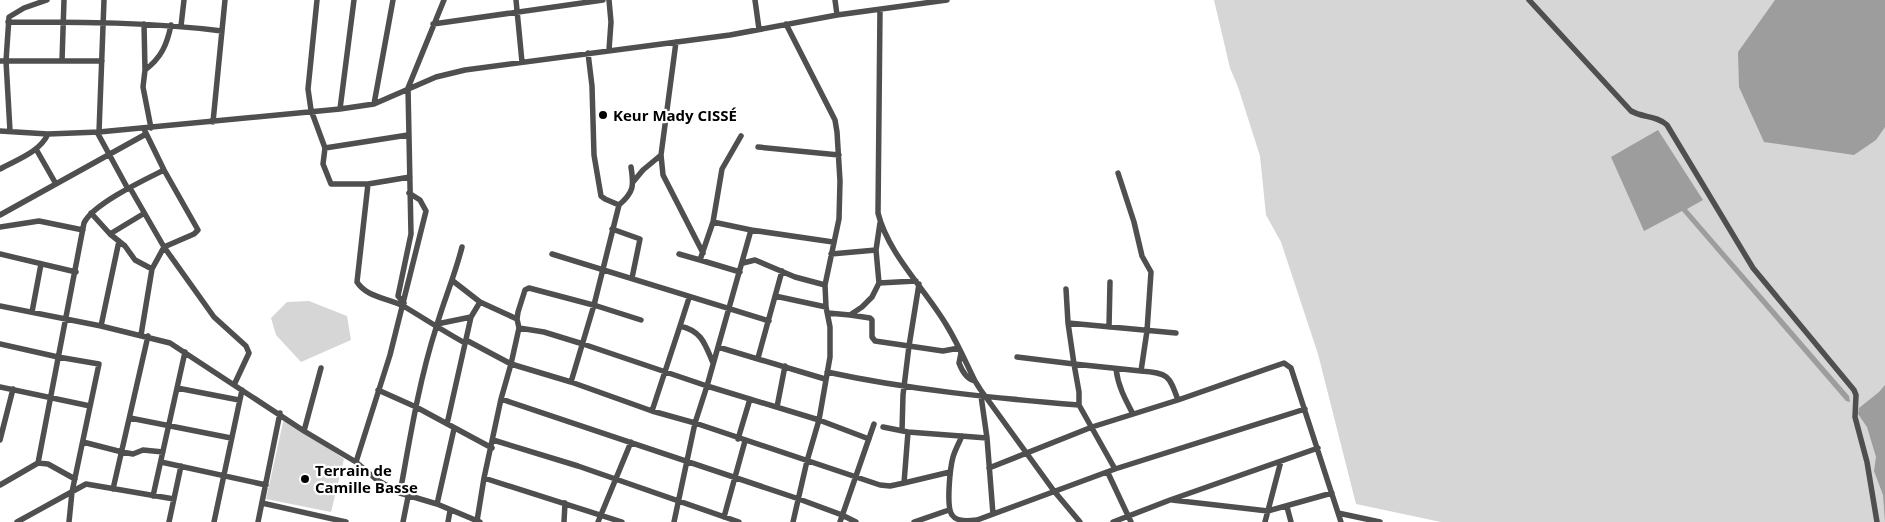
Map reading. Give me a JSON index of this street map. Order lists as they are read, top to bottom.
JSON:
{
  "places": ["Keur Mady CISSÉ", "Terrain de Camille Basse"]
}
